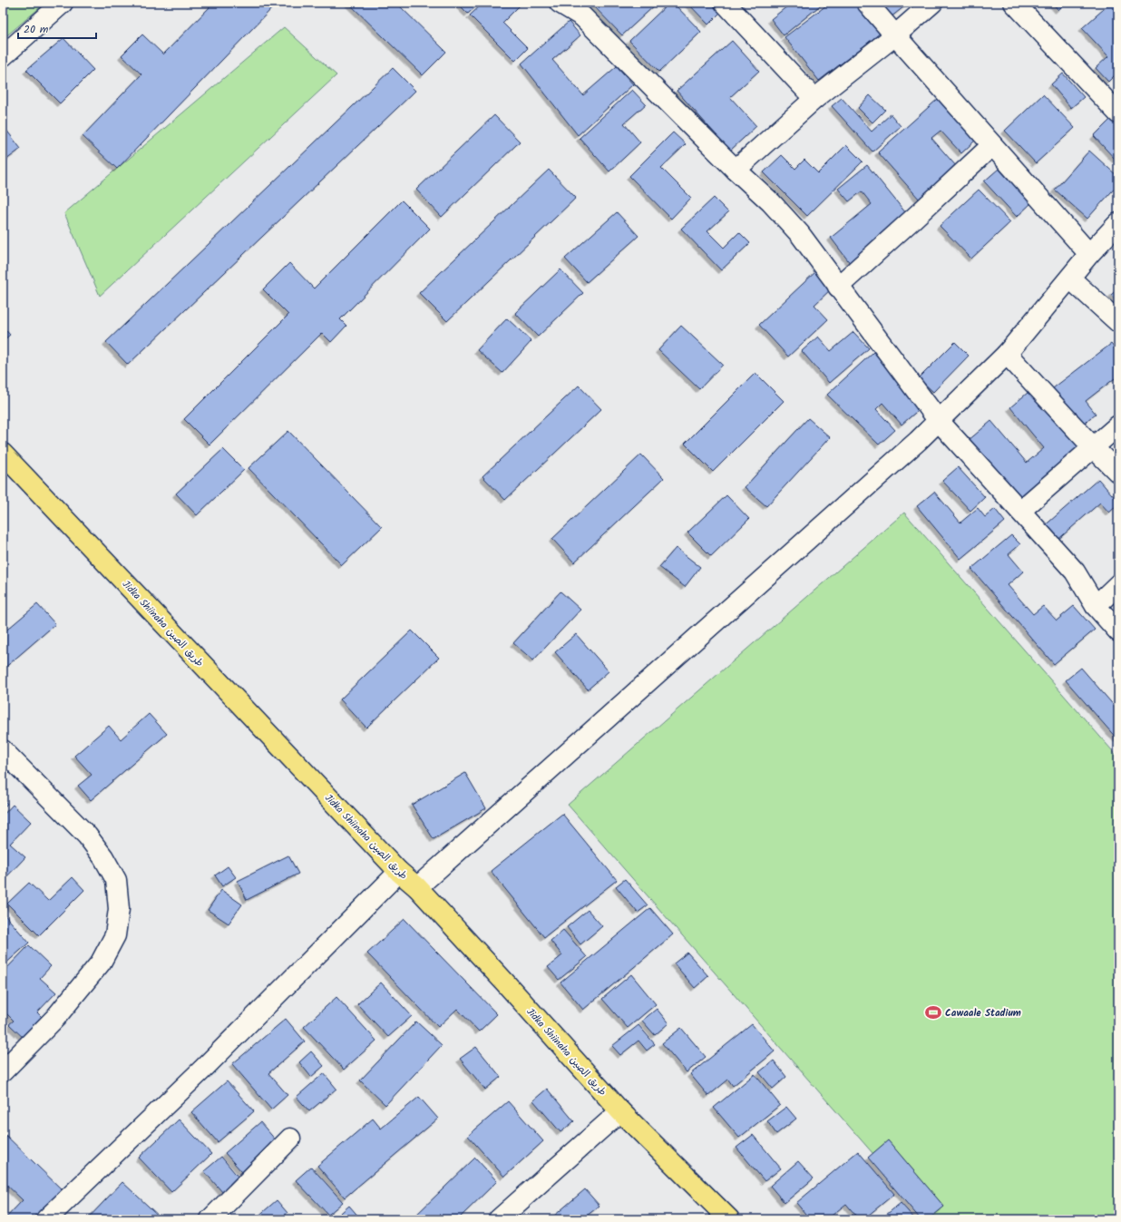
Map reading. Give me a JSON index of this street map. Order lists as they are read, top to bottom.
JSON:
{
  "streets": {
    "main road": ["Jidka Shiinaha طريق الصين"]
  },
  "places": {
    "sports": ["Cawaale Stadium"]
  },
  "scale_bar": "20 m"
}
